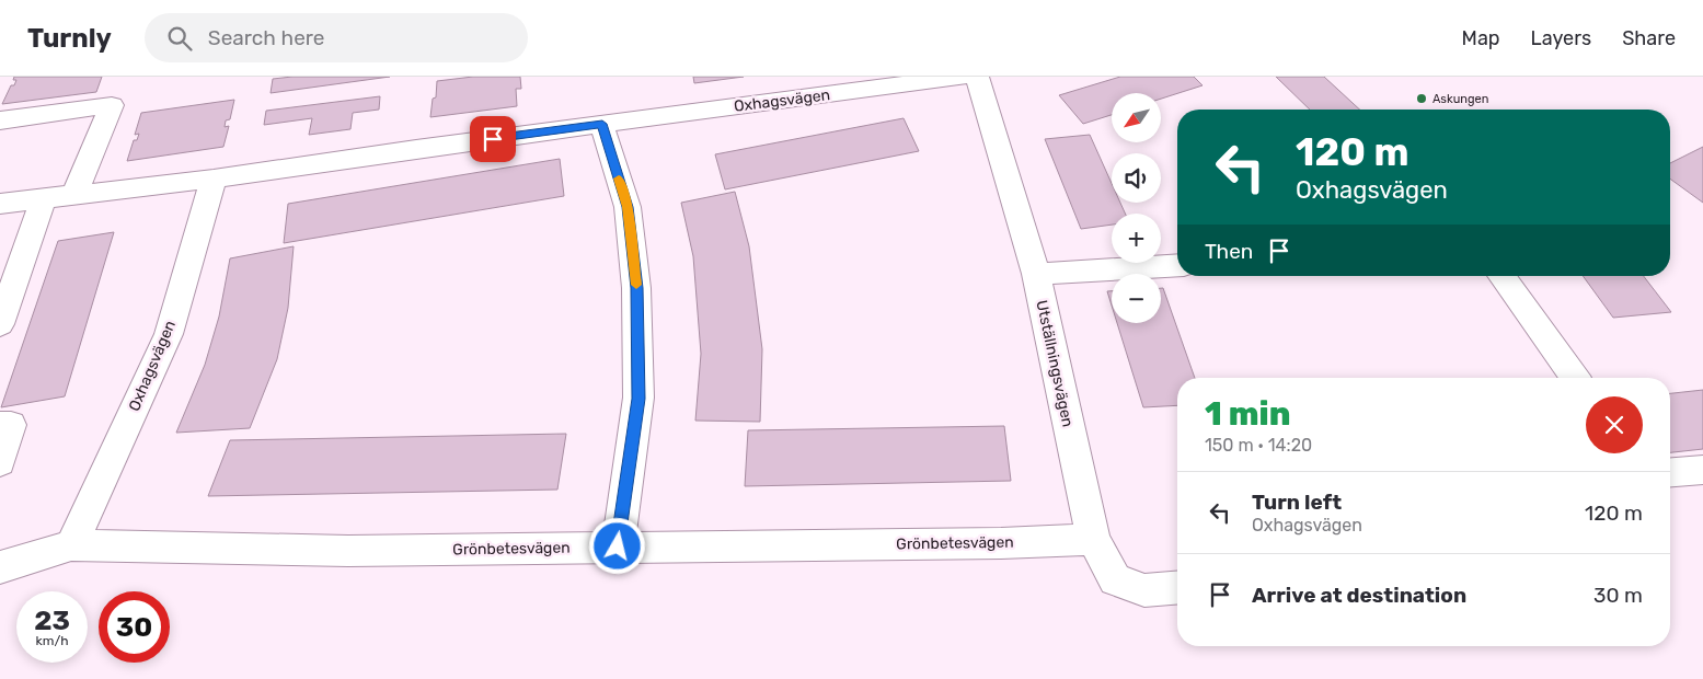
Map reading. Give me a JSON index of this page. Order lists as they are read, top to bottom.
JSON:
{
  "streets": {
    "street": ["Oxhagsvägen", "Utställningsvägen", "Grönbetesvägen"]
  },
  "crossings": [
    ["Oxhagsvägen", "Grönbetesvägen"],
    ["Utställningsvägen", "Grönbetesvägen"]
  ],
  "places": ["Askungen"],
  "north": "bottom left",
  "page": {
    "header": "Turnly",
    "search": "Search here",
    "nav": ["Map", "Layers", "Share"],
    "map_buttons": ["+", "−"],
    "turn": ["120 m", "Oxhagsvägen"],
    "then": "Then",
    "heading": ["1 min", "150 m · 14:20"],
    "list": [
      {
        "name": "Turn left",
        "note": "Oxhagsvägen",
        "value": "120 m"
      },
      {
        "name": "Arrive at destination",
        "value": "30 m"
      }
    ],
    "speed": "23 km/h",
    "limit": "30"
  }
}
